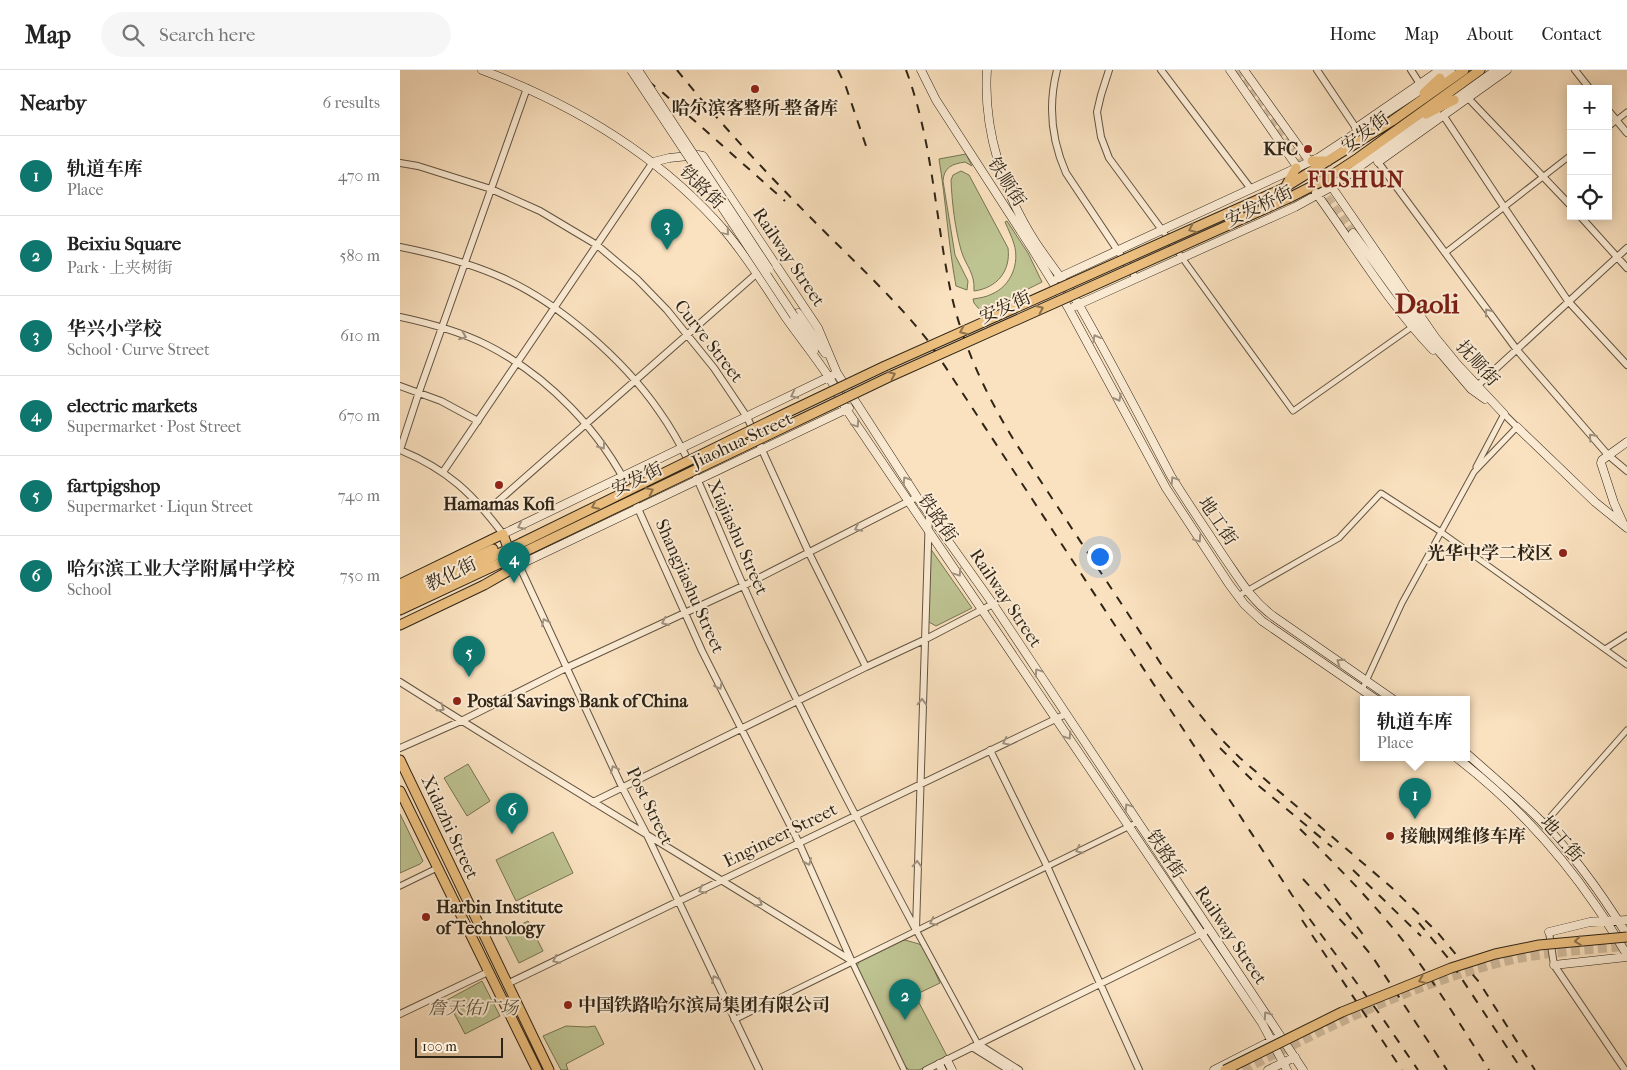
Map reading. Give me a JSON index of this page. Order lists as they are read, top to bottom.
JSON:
{
  "streets": {
    "main road": [
      "安发街",
      "铁顺街",
      "铁路街",
      "安发桥街",
      "Railway Street",
      "抚顺街",
      "Jiaohua Street",
      "地工街",
      "教化街",
      "Xidazhi Street"
    ],
    "street": [
      "Curve Street",
      "Xiajiashu Street",
      "Shangjiashu Street",
      "Post Street",
      "Engineer Street"
    ]
  },
  "crossings": [
    ["安发街", "安发桥街"],
    ["安发街", "抚顺街"],
    ["安发街", "教化街"],
    ["铁顺街", "安发桥街"],
    ["铁顺街", "地工街"],
    ["铁路街", "Railway Street"],
    ["铁路街", "Jiaohua Street"],
    ["铁路街", "Engineer Street"],
    ["安发桥街", "抚顺街"],
    ["安发桥街", "地工街"],
    ["Railway Street", "Jiaohua Street"],
    ["Railway Street", "Engineer Street"],
    ["Curve Street", "Jiaohua Street"],
    ["Jiaohua Street", "Xiajiashu Street"],
    ["Jiaohua Street", "教化街"],
    ["Jiaohua Street", "Shangjiashu Street"],
    ["Jiaohua Street", "Post Street"],
    ["Xiajiashu Street", "Engineer Street"],
    ["教化街", "Post Street"],
    ["Shangjiashu Street", "Engineer Street"],
    ["Post Street", "Engineer Street"],
    ["Xidazhi Street", "Engineer Street"]
  ],
  "one_way": [
    "Railway Street",
    "Shangjiashu Street",
    "Post Street",
    "Engineer Street"
  ],
  "districts": ["FUSHUN", "Daoli"],
  "parks": ["詹天佑广场"],
  "places": [
    "哈尔滨客整所-整备库",
    "KFC",
    "Hamamas Kofi",
    "光华中学二校区",
    "Postal Savings Bank of China",
    "接触网维修车库",
    "Harbin Institute of Technology",
    "中国铁路哈尔滨局集团有限公司"
  ],
  "scale_bar": "100 m",
  "page": {
    "header": "Map",
    "search": "Search here",
    "nav": [
      "Home",
      "Map",
      "About",
      "Contact"
    ],
    "heading": ["Nearby", "6 results"],
    "map_buttons": ["+", "−"],
    "list": [
      {
        "mark": "1",
        "name": "轨道车库",
        "note": "Place",
        "value": "470 m"
      },
      {
        "mark": "2",
        "name": "Beixiu Square",
        "note": "Park · 上夹树街",
        "value": "580 m"
      },
      {
        "mark": "3",
        "name": "华兴小学校",
        "note": "School · Curve Street",
        "value": "610 m"
      },
      {
        "mark": "4",
        "name": "electric markets",
        "note": "Supermarket · Post Street",
        "value": "670 m"
      },
      {
        "mark": "5",
        "name": "fartpigshop",
        "note": "Supermarket · Liqun Street",
        "value": "740 m"
      },
      {
        "mark": "6",
        "name": "哈尔滨工业大学附属中学校",
        "note": "School",
        "value": "750 m"
      }
    ],
    "pins": [
      "3",
      "4",
      "5",
      "1",
      "6",
      "2"
    ],
    "popup": ["轨道车库", "Place"],
    "scale": "100 m"
  }
}
